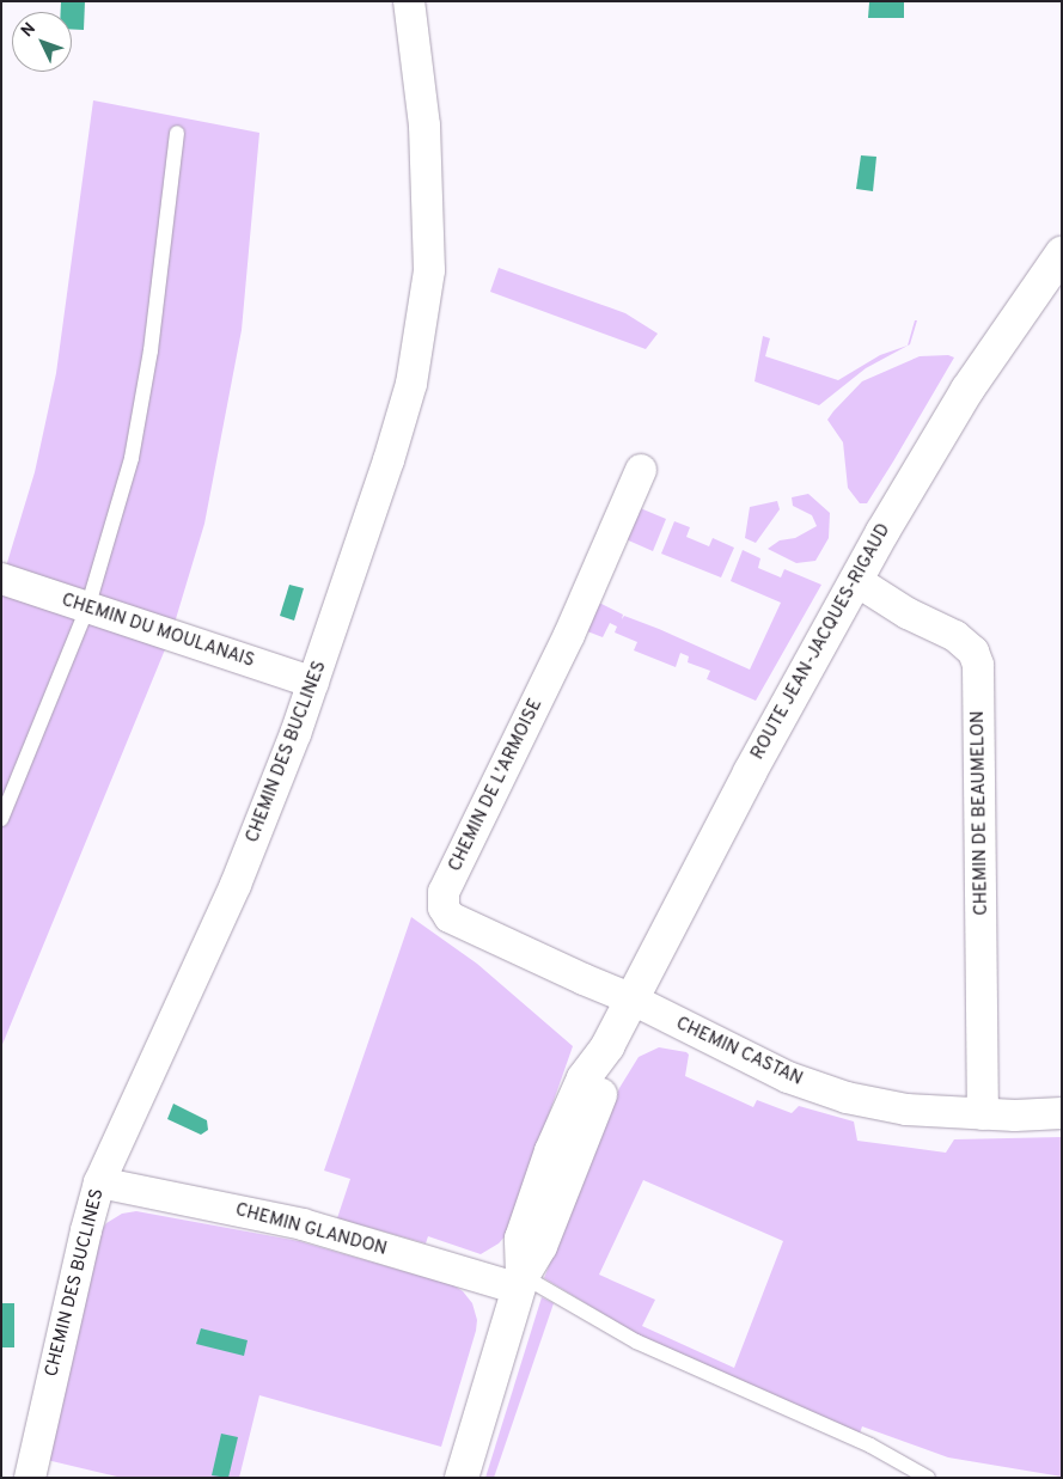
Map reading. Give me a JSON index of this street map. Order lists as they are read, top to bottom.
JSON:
{
  "streets": {
    "street": [
      "CHEMIN DU MOULANAIS",
      "ROUTE JEAN-JACQUES-RIGAUD",
      "CHEMIN DES BUCLINES",
      "CHEMIN DE L'ARMOISE",
      "CHEMIN DE BEAUMELON",
      "CHEMIN CASTAN",
      "CHEMIN GLANDON"
    ]
  },
  "crossings": [
    ["CHEMIN DU MOULANAIS", "CHEMIN DES BUCLINES"],
    ["ROUTE JEAN-JACQUES-RIGAUD", "CHEMIN DE L'ARMOISE"],
    ["ROUTE JEAN-JACQUES-RIGAUD", "CHEMIN DE BEAUMELON"],
    ["ROUTE JEAN-JACQUES-RIGAUD", "CHEMIN CASTAN"],
    ["ROUTE JEAN-JACQUES-RIGAUD", "CHEMIN GLANDON"],
    ["CHEMIN DES BUCLINES", "CHEMIN GLANDON"],
    ["CHEMIN DE L'ARMOISE", "CHEMIN CASTAN"],
    ["CHEMIN DE BEAUMELON", "CHEMIN CASTAN"]
  ],
  "north": "top left"
}
